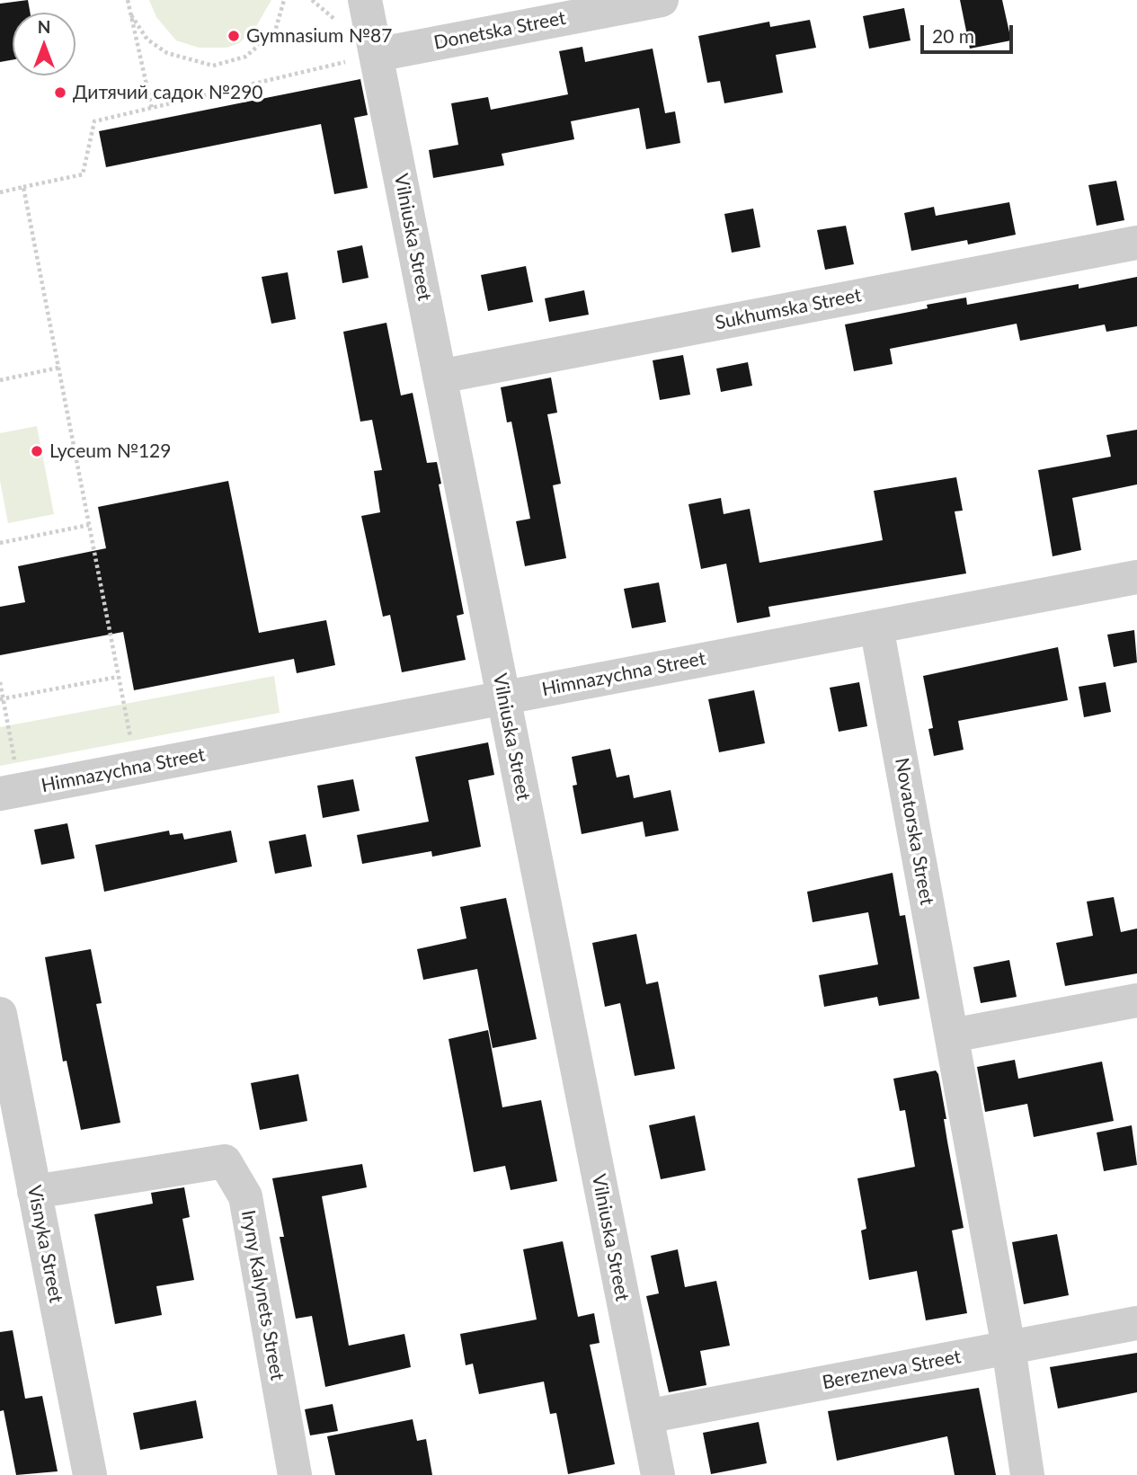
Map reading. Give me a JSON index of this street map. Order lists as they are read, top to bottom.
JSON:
{
  "streets": {
    "street": [
      "Donetska Street",
      "Vilniuska Street",
      "Sukhumska Street",
      "Himnazychna Street",
      "Novatorska Street",
      "Visnyka Street",
      "Iryny Kalynets Street",
      "Berezneva Street"
    ]
  },
  "crossings": [
    ["Donetska Street", "Vilniuska Street"],
    ["Vilniuska Street", "Sukhumska Street"],
    ["Vilniuska Street", "Himnazychna Street"],
    ["Vilniuska Street", "Berezneva Street"],
    ["Himnazychna Street", "Novatorska Street"],
    ["Novatorska Street", "Berezneva Street"],
    ["Visnyka Street", "Iryny Kalynets Street"]
  ],
  "places": ["Gymnasium №87", "Дитячий садок №290", "Lyceum №129"],
  "scale_bar": "20 m",
  "north": "top"
}
